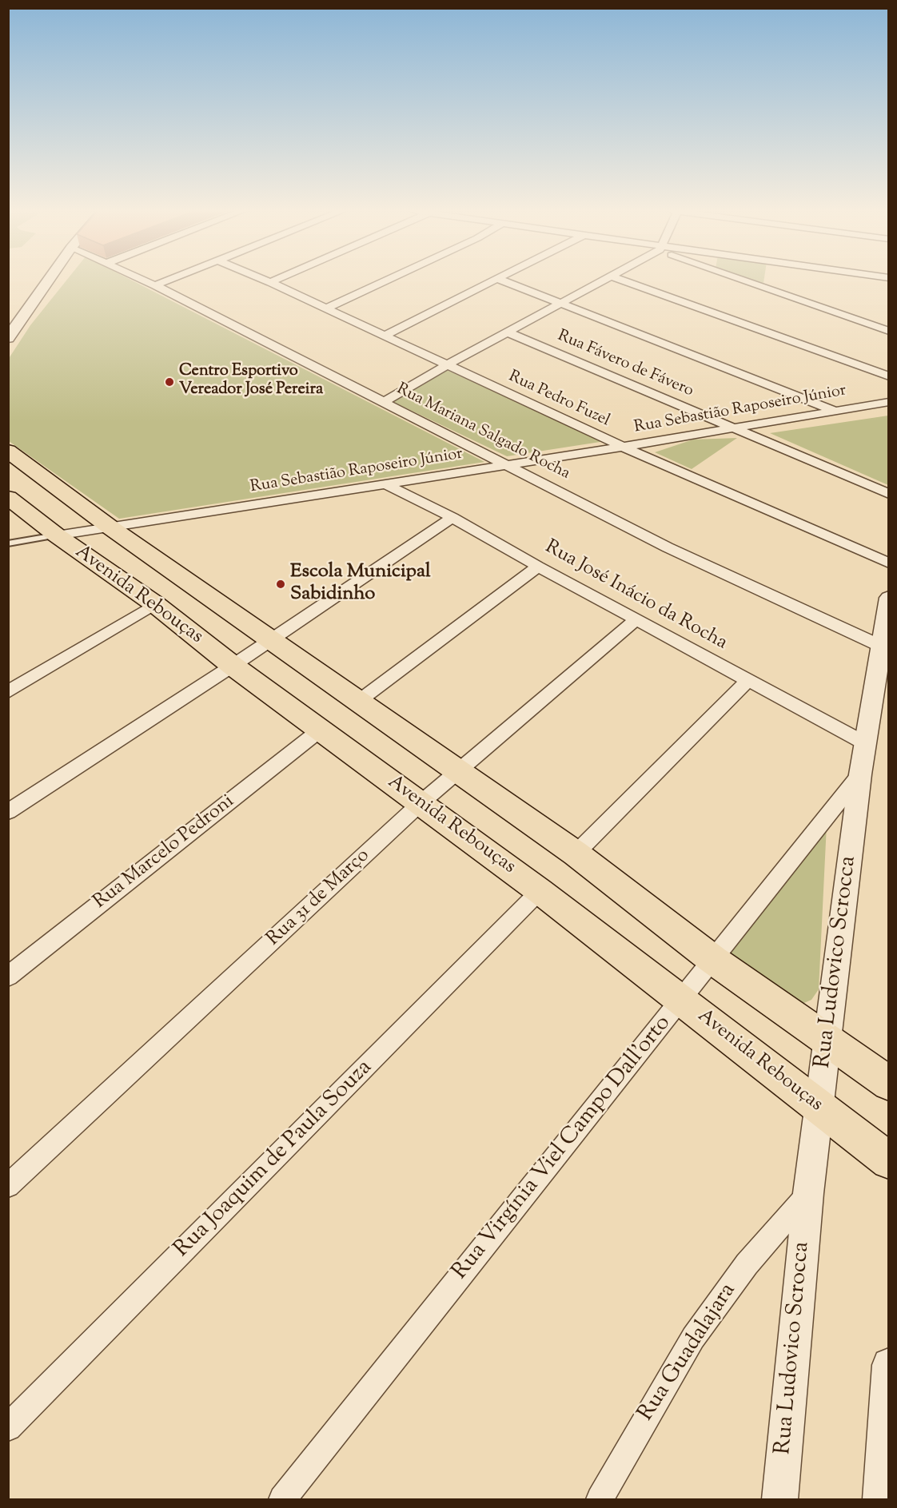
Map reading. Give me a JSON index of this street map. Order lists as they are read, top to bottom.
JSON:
{
  "streets": {
    "main road": ["Avenida Rebouças"],
    "street": [
      "Rua Fávero de Fávero",
      "Rua Pedro Fuzel",
      "Rua Sebastião Raposeiro Júnior",
      "Rua Mariana Salgado Rocha",
      "Rua José Inácio da Rocha",
      "Rua Marcelo Pedroni",
      "Rua 31 de Março",
      "Rua Ludovico Scrocca",
      "Rua Virgínia Viel Campo Dall'orto",
      "Rua Joaquim de Paula Souza",
      "Rua Guadalajara"
    ]
  },
  "crossings": [
    ["Rua Fávero de Fávero", "Rua Sebastião Raposeiro Júnior"],
    ["Rua Pedro Fuzel", "Rua Sebastião Raposeiro Júnior"],
    ["Rua Sebastião Raposeiro Júnior", "Rua Mariana Salgado Rocha"],
    ["Rua Sebastião Raposeiro Júnior", "Avenida Rebouças"],
    ["Rua Sebastião Raposeiro Júnior", "Rua José Inácio da Rocha"],
    ["Rua Mariana Salgado Rocha", "Rua Ludovico Scrocca"],
    ["Avenida Rebouças", "Rua Marcelo Pedroni"],
    ["Avenida Rebouças", "Rua 31 de Março"],
    ["Avenida Rebouças", "Rua Ludovico Scrocca"],
    ["Avenida Rebouças", "Rua Virgínia Viel Campo Dall'orto"],
    ["Avenida Rebouças", "Rua Joaquim de Paula Souza"],
    ["Rua José Inácio da Rocha", "Rua 31 de Março"],
    ["Rua José Inácio da Rocha", "Rua Ludovico Scrocca"],
    ["Rua Ludovico Scrocca", "Rua Virgínia Viel Campo Dall'orto"],
    ["Rua Ludovico Scrocca", "Rua Guadalajara"]
  ],
  "places": ["Centro Esportivo Vereador José Pereira", "Escola Municipal Sabidinho"]
}
